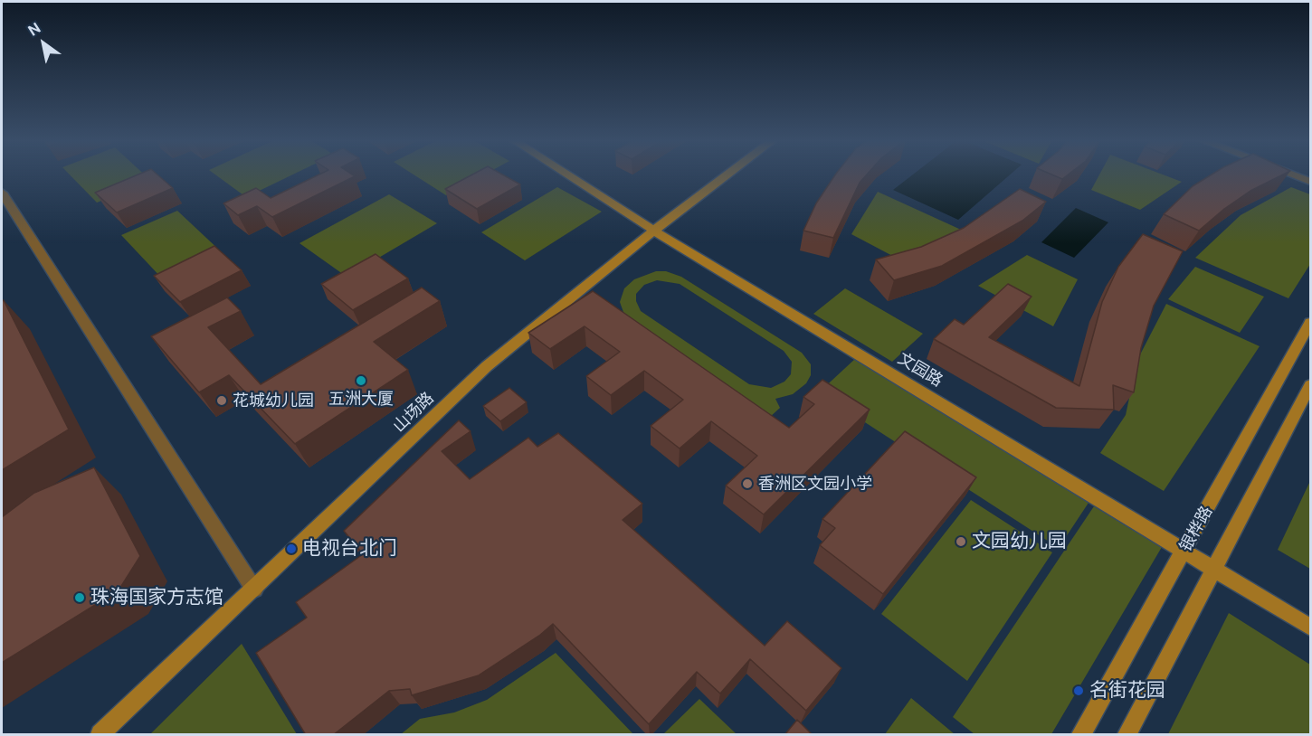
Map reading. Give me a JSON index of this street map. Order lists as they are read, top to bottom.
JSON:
{
  "streets": {
    "street": ["文园路", "山场路", "银桦路"]
  },
  "crossings": [
    ["文园路", "山场路"],
    ["文园路", "银桦路"]
  ],
  "places": [
    "五洲大厦",
    "花城幼儿园",
    "香洲区文园小学",
    "文园幼儿园",
    "电视台北门",
    "珠海国家方志馆",
    "名街花园"
  ],
  "north": "top left"
}
